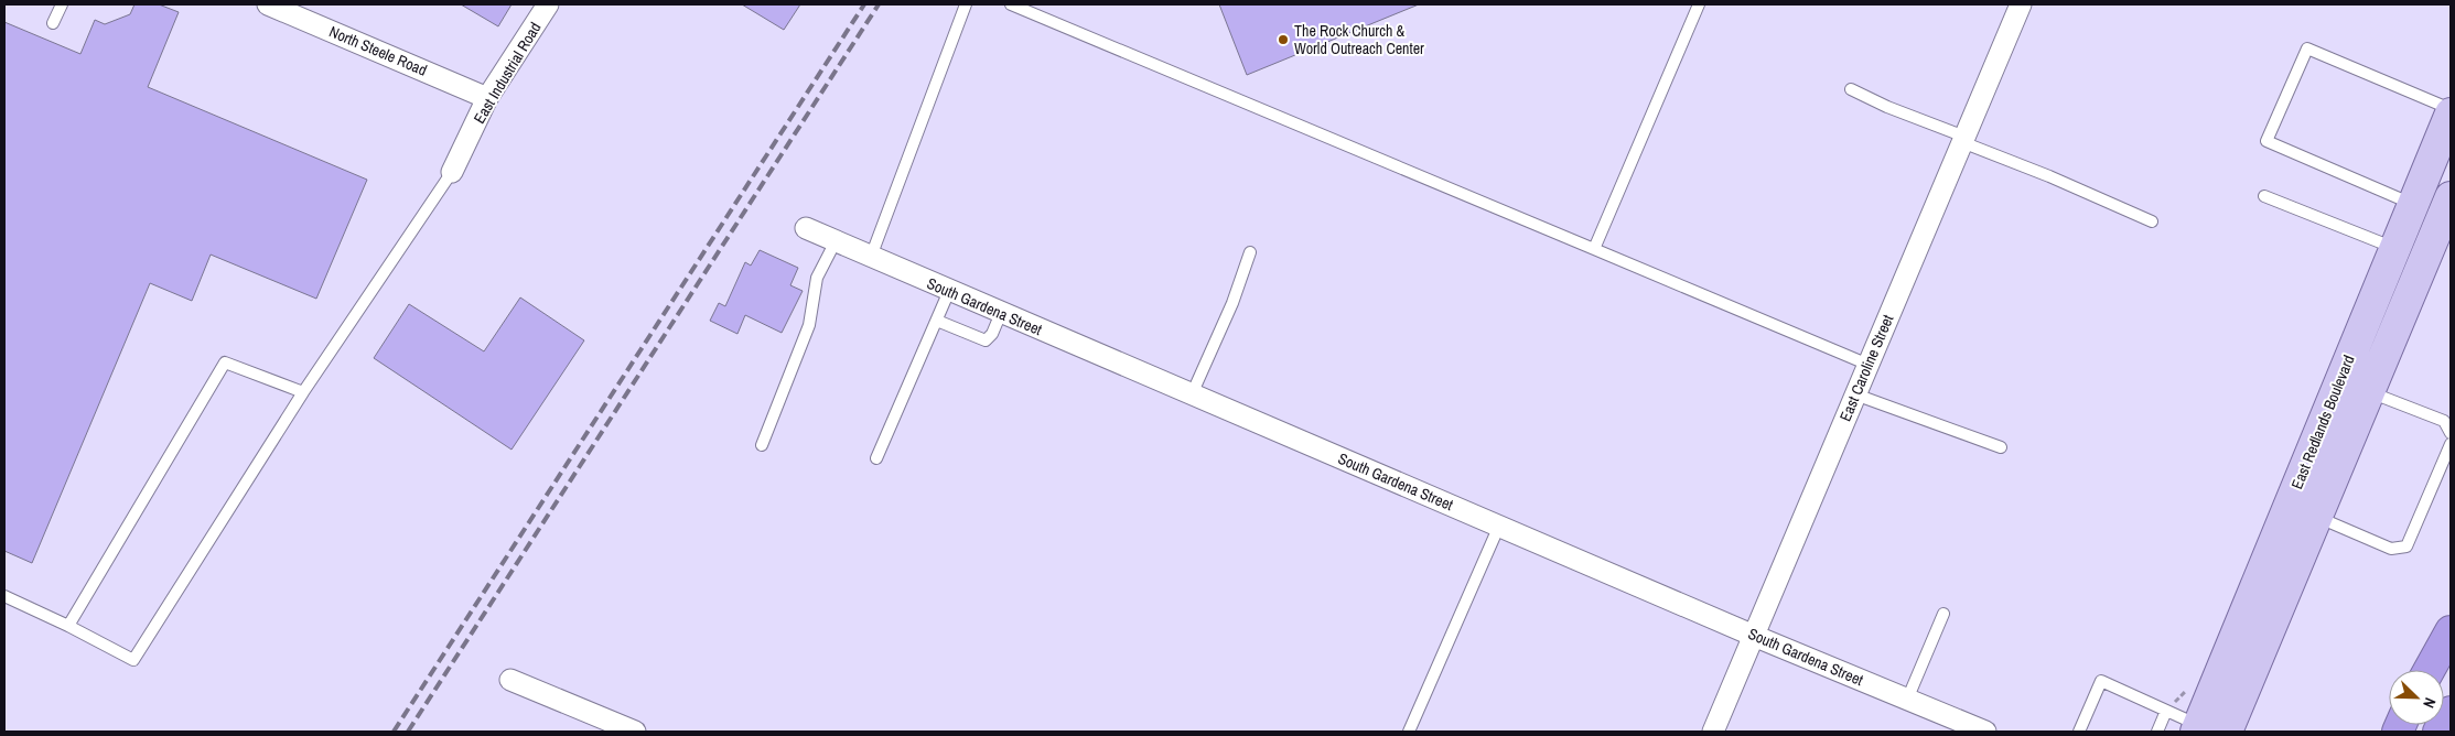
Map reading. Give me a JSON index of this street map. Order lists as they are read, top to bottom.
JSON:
{
  "streets": {
    "main road": ["East Redlands Boulevard"],
    "street": [
      "North Steele Road",
      "East Industrial Road",
      "South Gardena Street",
      "East Caroline Street"
    ]
  },
  "crossings": [
    ["North Steele Road", "East Industrial Road"],
    ["South Gardena Street", "East Caroline Street"]
  ],
  "places": ["The Rock Church & World Outreach Center"],
  "north": "bottom right"
}
